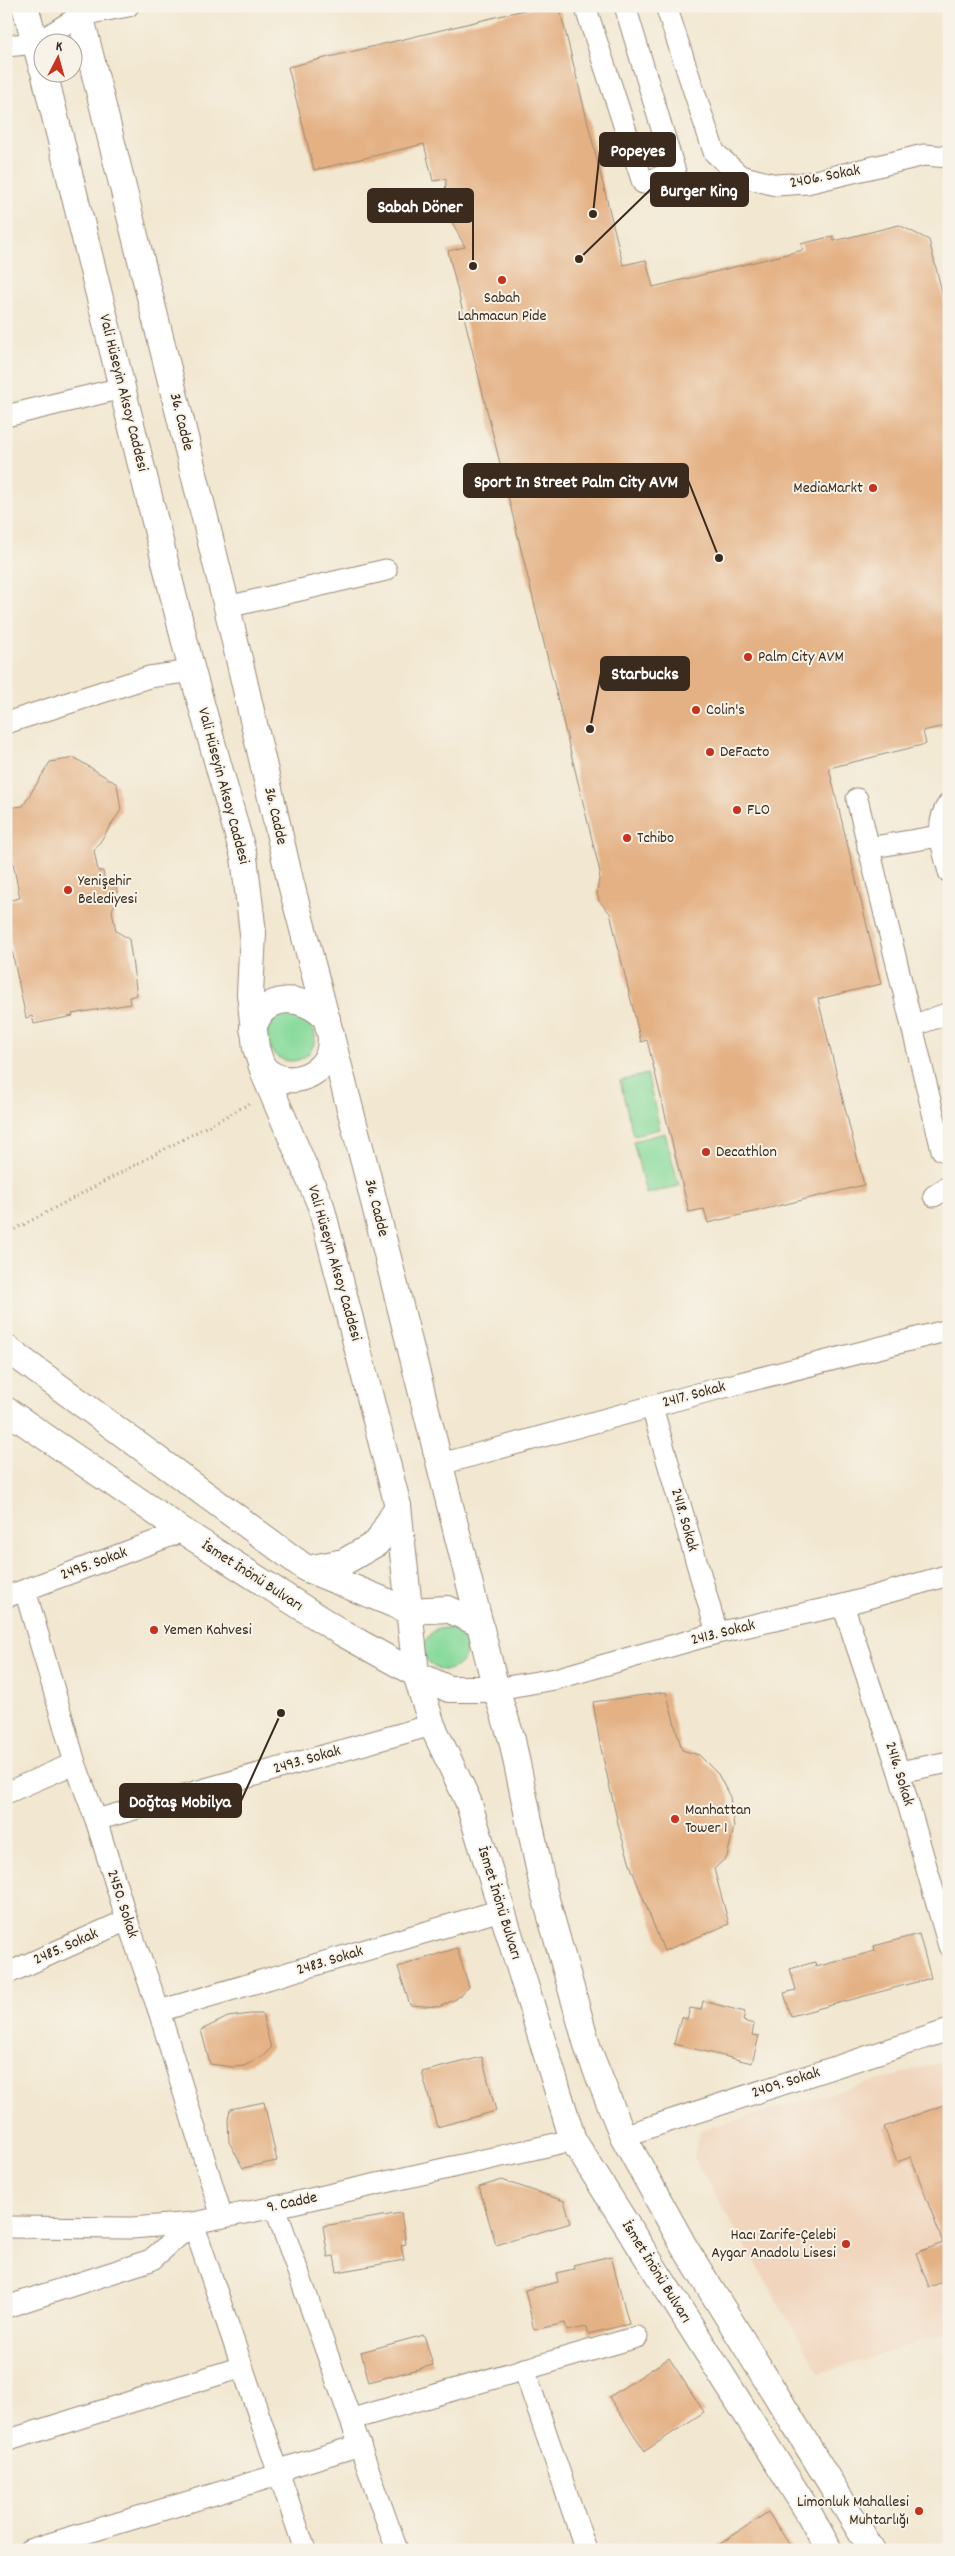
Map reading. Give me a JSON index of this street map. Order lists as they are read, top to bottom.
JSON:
{
  "streets": {
    "main road": ["Vali Hüseyin Aksoy Caddesi", "36. Cadde", "İsmet İnönü Bulvarı"],
    "street": [
      "2406. Sokak",
      "2417. Sokak",
      "2418. Sokak",
      "2495. Sokak",
      "2413. Sokak",
      "2493. Sokak",
      "2416. Sokak",
      "2450. Sokak",
      "2485. Sokak",
      "2483. Sokak",
      "2409. Sokak",
      "9. Cadde"
    ]
  },
  "crossings": [
    ["Vali Hüseyin Aksoy Caddesi", "36. Cadde"],
    ["Vali Hüseyin Aksoy Caddesi", "İsmet İnönü Bulvarı"],
    ["36. Cadde", "2417. Sokak"],
    ["2417. Sokak", "2418. Sokak"],
    ["2418. Sokak", "2413. Sokak"],
    ["2495. Sokak", "İsmet İnönü Bulvarı"],
    ["2495. Sokak", "2450. Sokak"],
    ["İsmet İnönü Bulvarı", "2493. Sokak"],
    ["İsmet İnönü Bulvarı", "2483. Sokak"],
    ["İsmet İnönü Bulvarı", "9. Cadde"],
    ["2413. Sokak", "2416. Sokak"],
    ["2493. Sokak", "2450. Sokak"],
    ["2450. Sokak", "2485. Sokak"],
    ["2450. Sokak", "2483. Sokak"],
    ["2450. Sokak", "9. Cadde"]
  ],
  "places": [
    "Popeyes",
    "Burger King",
    "Sabah Döner",
    "Sabah Lahmacun Pide",
    "MediaMarkt",
    "Sport In Street Palm City AVM",
    "Palm City AVM",
    "Colin's",
    "Starbucks",
    "DeFacto",
    "FLO",
    "Tchibo",
    "Yenişehir Belediyesi",
    "Decathlon",
    "Yemen Kahvesi",
    "Doğtaş Mobilya",
    "Manhattan Tower 1",
    "Hacı Zarife-Çelebi Aygar Anadolu Lisesi",
    "Limonluk Mahallesi Muhtarlığı"
  ],
  "north": "top"
}
